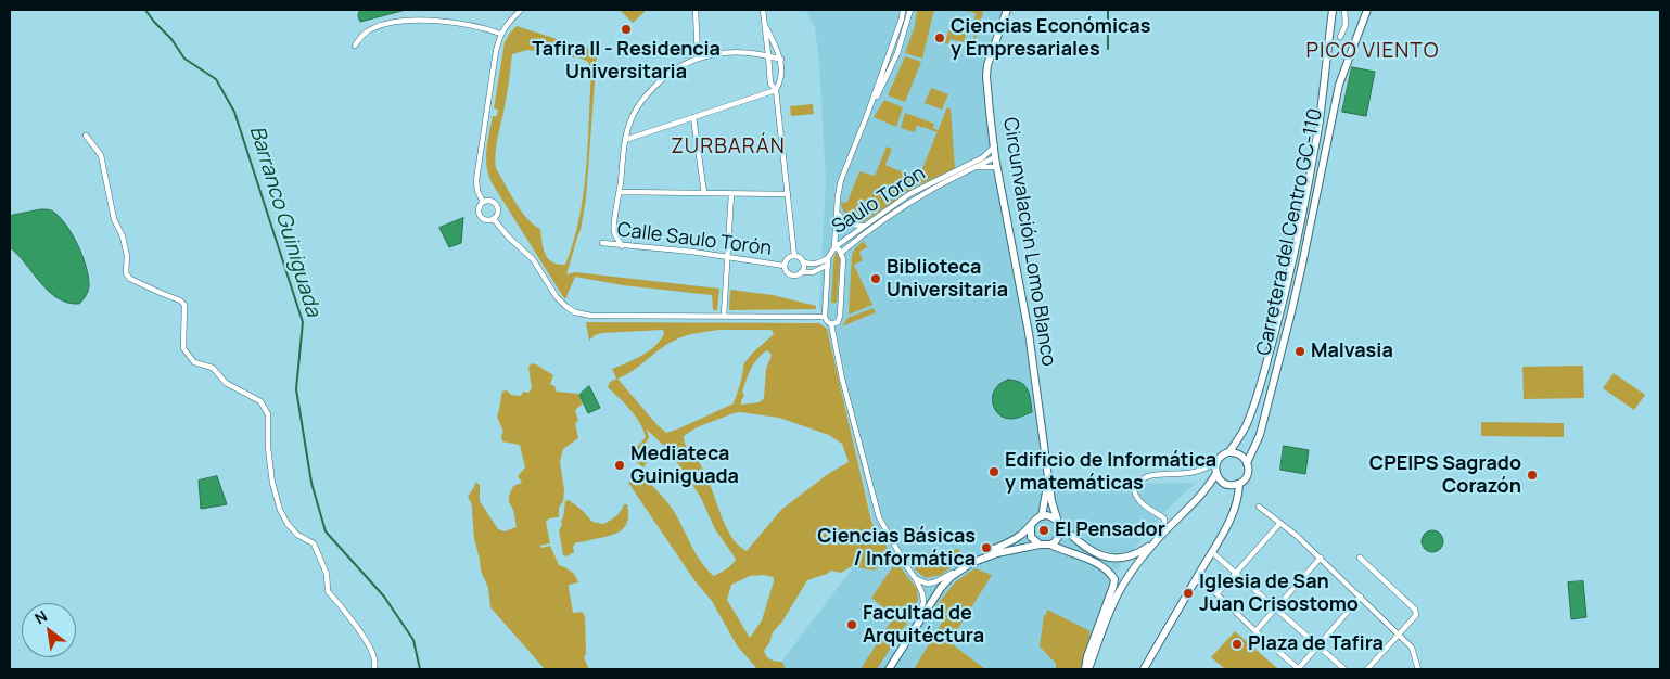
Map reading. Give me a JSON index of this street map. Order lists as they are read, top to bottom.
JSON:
{
  "streets": {
    "main road": ["Carretera del Centro GC-110", "Circunvalación Lomo Blanco"],
    "street": ["Saulo Torón", "Calle Saulo Torón"]
  },
  "crossings": [
    ["Saulo Torón", "Circunvalación Lomo Blanco"]
  ],
  "districts": ["PICO VIENTO", "ZURBARÁN"],
  "water": ["Barranco Guiniguada"],
  "places": [
    "Tafira II - Residencia Universitaria",
    "Ciencias Económicas y Empresariales",
    "Biblioteca Universitaria",
    "Malvasia",
    "Mediateca Guiniguada",
    "Edificio de Informática y matemáticas",
    "CPEIPS Sagrado Corazón",
    "El Pensador",
    "Ciencias Básicas / Informática",
    "Iglesia de San Juan Crisostomo",
    "Facultad de Arquitéctura",
    "Plaza de Tafira"
  ],
  "north": "top left"
}
